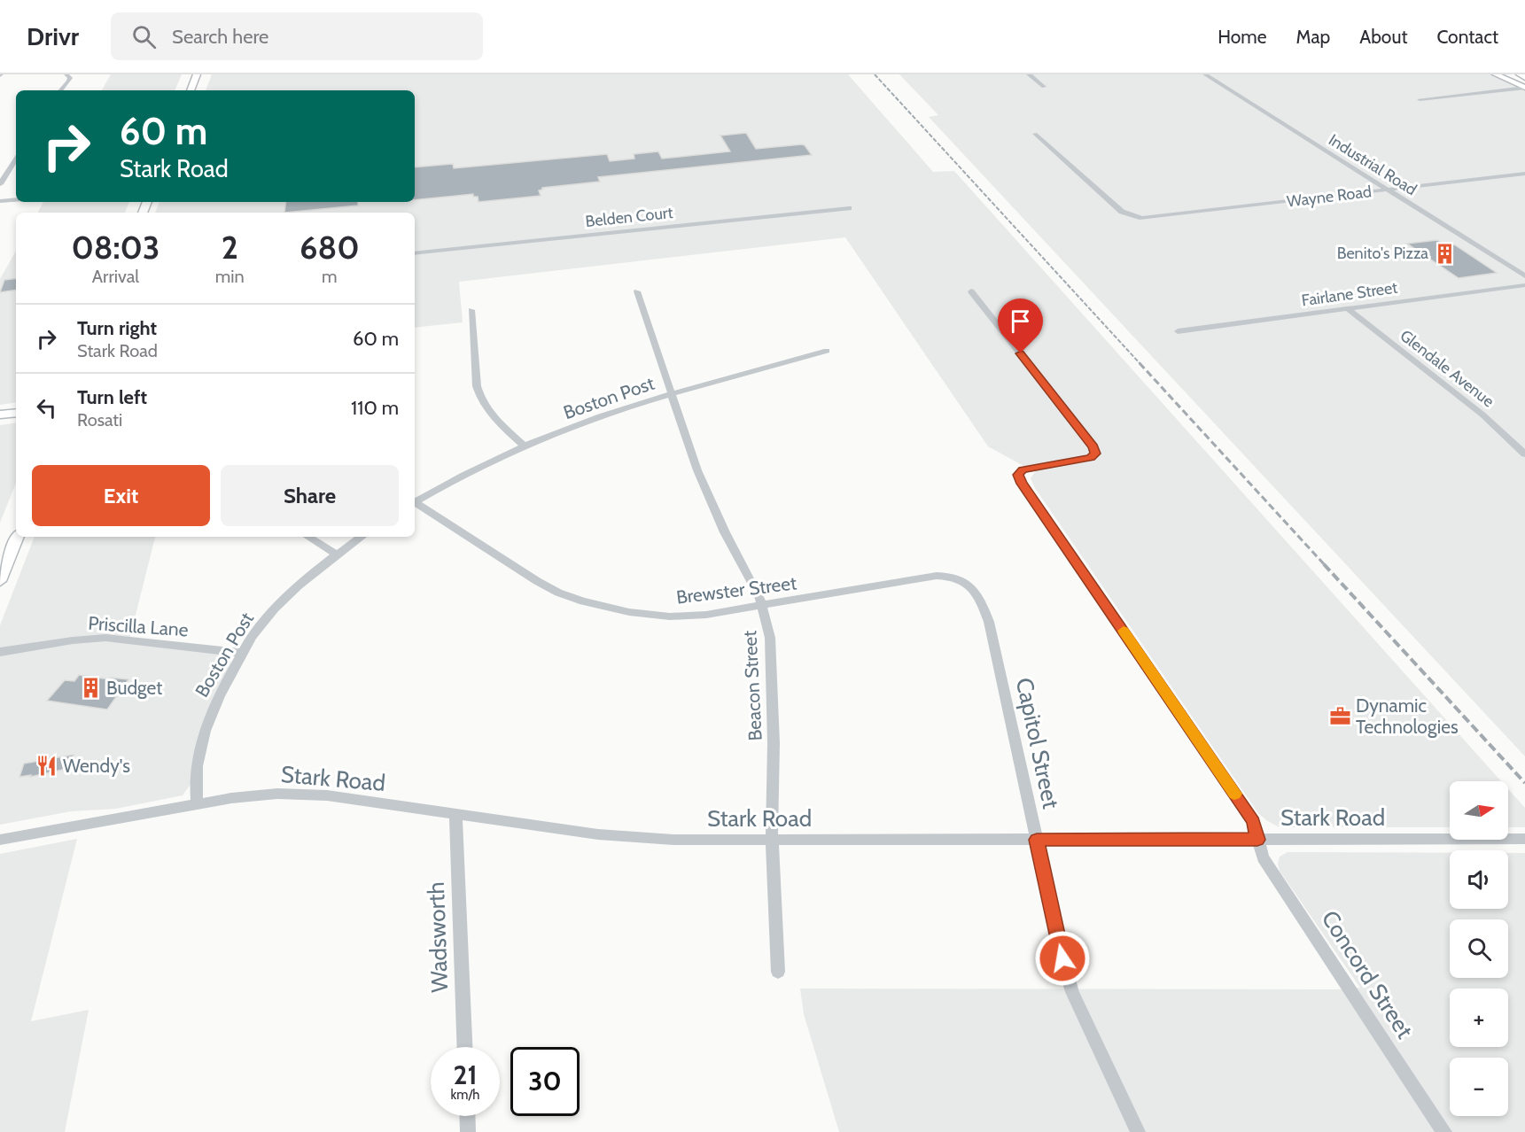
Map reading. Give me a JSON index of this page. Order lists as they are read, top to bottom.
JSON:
{
  "streets": {
    "street": [
      "Industrial Road",
      "Wayne Road",
      "Belden Court",
      "Fairlane Street",
      "Glendale Avenue",
      "Boston Post",
      "Brewster Street",
      "Priscilla Lane",
      "Beacon Street",
      "Capitol Street",
      "Stark Road",
      "Wadsworth",
      "Concord Street"
    ]
  },
  "crossings": [
    ["Industrial Road", "Wayne Road"],
    ["Fairlane Street", "Glendale Avenue"],
    ["Boston Post", "Priscilla Lane"],
    ["Boston Post", "Beacon Street"],
    ["Boston Post", "Stark Road"],
    ["Brewster Street", "Beacon Street"],
    ["Brewster Street", "Capitol Street"],
    ["Beacon Street", "Stark Road"],
    ["Capitol Street", "Stark Road"],
    ["Stark Road", "Wadsworth"],
    ["Stark Road", "Concord Street"]
  ],
  "places": {
    "building": ["Benito's Pizza", "Budget"],
    "office": ["Dynamic Technologies"],
    "restaurant": ["Wendy's"]
  },
  "north": "right",
  "page": {
    "header": "Drivr",
    "search": "Search here",
    "nav": [
      "Home",
      "Map",
      "About",
      "Contact"
    ],
    "turn": ["60 m", "Stark Road"],
    "eta": [
      "08:03",
      "Arrival",
      "2",
      "min",
      "680",
      "m"
    ],
    "list": [
      {
        "name": "Turn right",
        "note": "Stark Road",
        "value": "60 m"
      },
      {
        "name": "Turn left",
        "note": "Rosati",
        "value": "110 m"
      }
    ],
    "buttons": ["Exit", "Share"],
    "map_buttons": ["+", "−"],
    "speed": "21 km/h",
    "limit": "30"
  }
}
